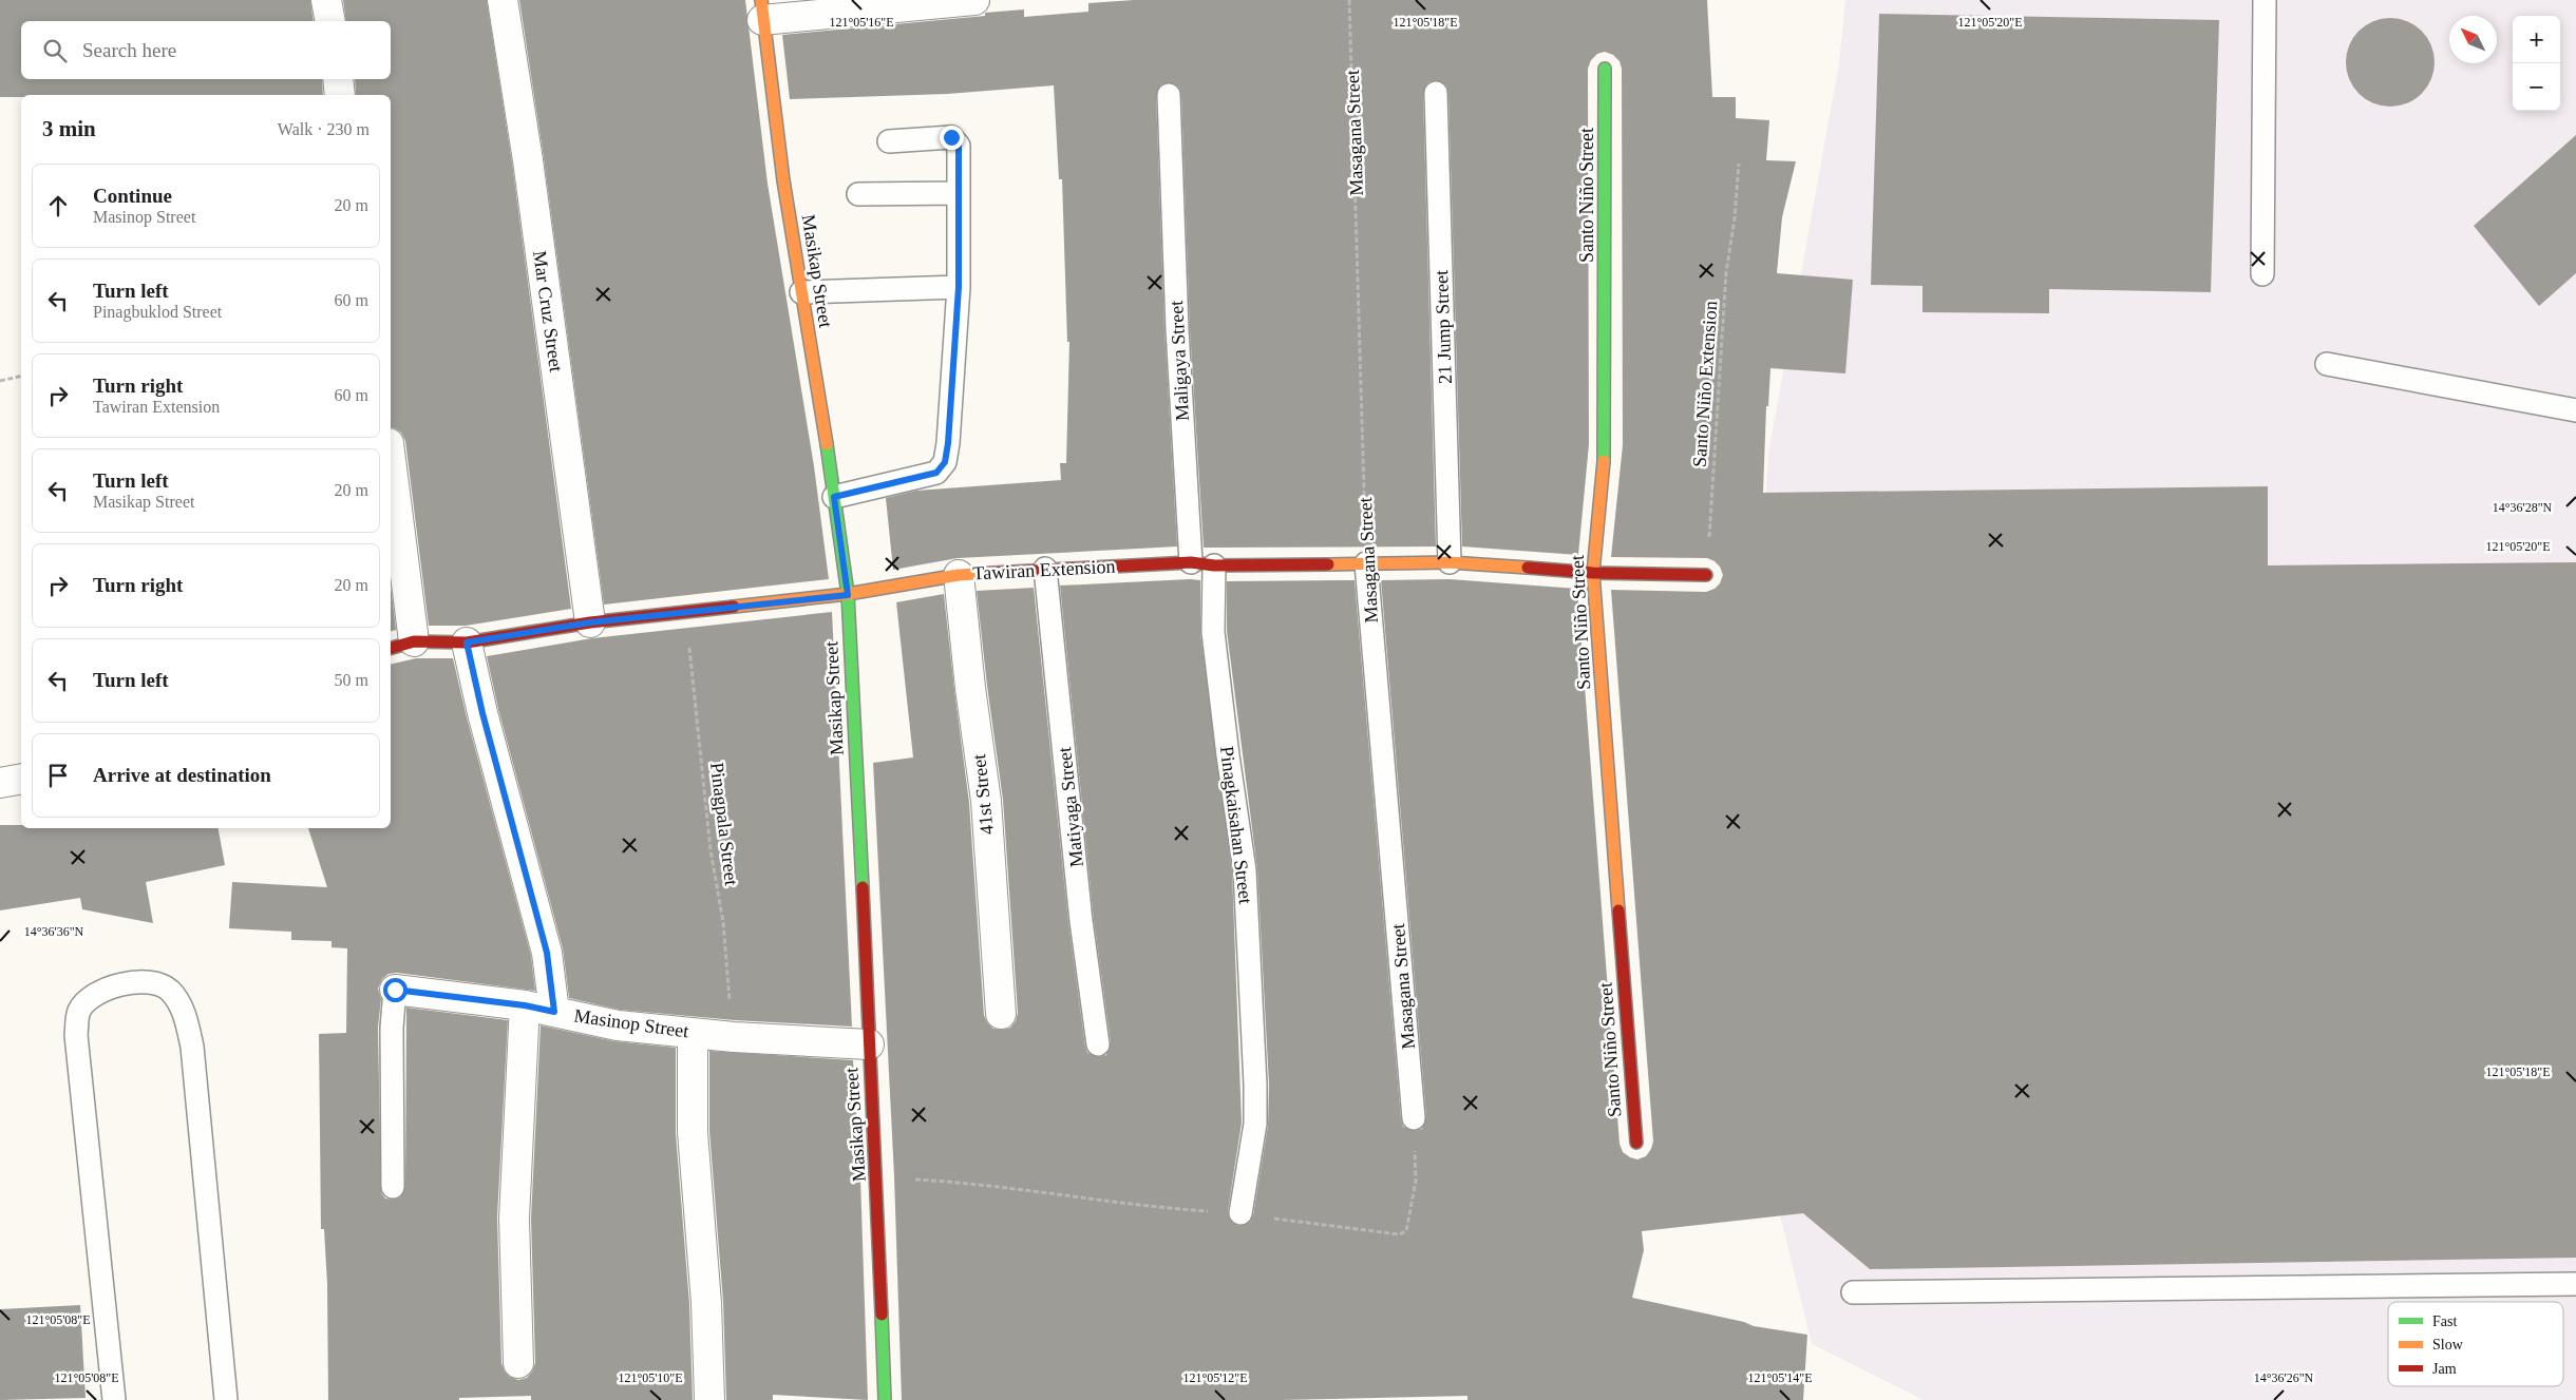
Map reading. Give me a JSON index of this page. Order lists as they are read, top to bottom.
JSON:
{
  "streets": {
    "street": [
      "Santo Niño Street",
      "Masikap Street",
      "Mar Cruz Street",
      "Tawiran Extension",
      "41st Street",
      "Masinop Street"
    ],
    "lane": [
      "Masagana Street",
      "21 Jump Street",
      "Maligaya Street",
      "Matiyaga Street",
      "Pinagkaisahan Street"
    ],
    "path": ["Santo Niño Extension", "Pinagpala Street"]
  },
  "crossings": [
    ["Masagana Street", "Tawiran Extension"],
    ["Santo Niño Street", "Tawiran Extension"],
    ["Masikap Street", "Tawiran Extension"],
    ["Masikap Street", "Masinop Street"],
    ["Mar Cruz Street", "Tawiran Extension"],
    ["21 Jump Street", "Tawiran Extension"],
    ["Maligaya Street", "Tawiran Extension"],
    ["Santo Niño Extension", "Tawiran Extension"],
    ["Tawiran Extension", "41st Street"],
    ["Tawiran Extension", "Matiyaga Street"],
    ["Tawiran Extension", "Pinagpala Street"],
    ["Tawiran Extension", "Pinagkaisahan Street"],
    ["Pinagpala Street", "Masinop Street"]
  ],
  "legend": ["Fast", "Slow", "Jam"],
  "north": "top left",
  "page": {
    "map_buttons": ["+", "−"],
    "search": "Search here",
    "heading": ["3 min", "Walk · 230 m"],
    "list": [
      ["Continue", "Masinop Street", "20 m"],
      ["Turn left", "Pinagbuklod Street", "60 m"],
      ["Turn right", "Tawiran Extension", "60 m"],
      ["Turn left", "Masikap Street", "20 m"],
      ["Turn right", "20 m"],
      ["Turn left", "50 m"],
      "Arrive at destination"
    ]
  },
  "coordinates": [
    "121°05'16\"E",
    "121°05'18\"E",
    "121°05'20\"E",
    "14°36'28\"N",
    "14°36'36\"N",
    "121°05'08\"E",
    "14°36'26\"N",
    "121°05'10\"E",
    "121°05'12\"E",
    "121°05'14\"E"
  ]
}
